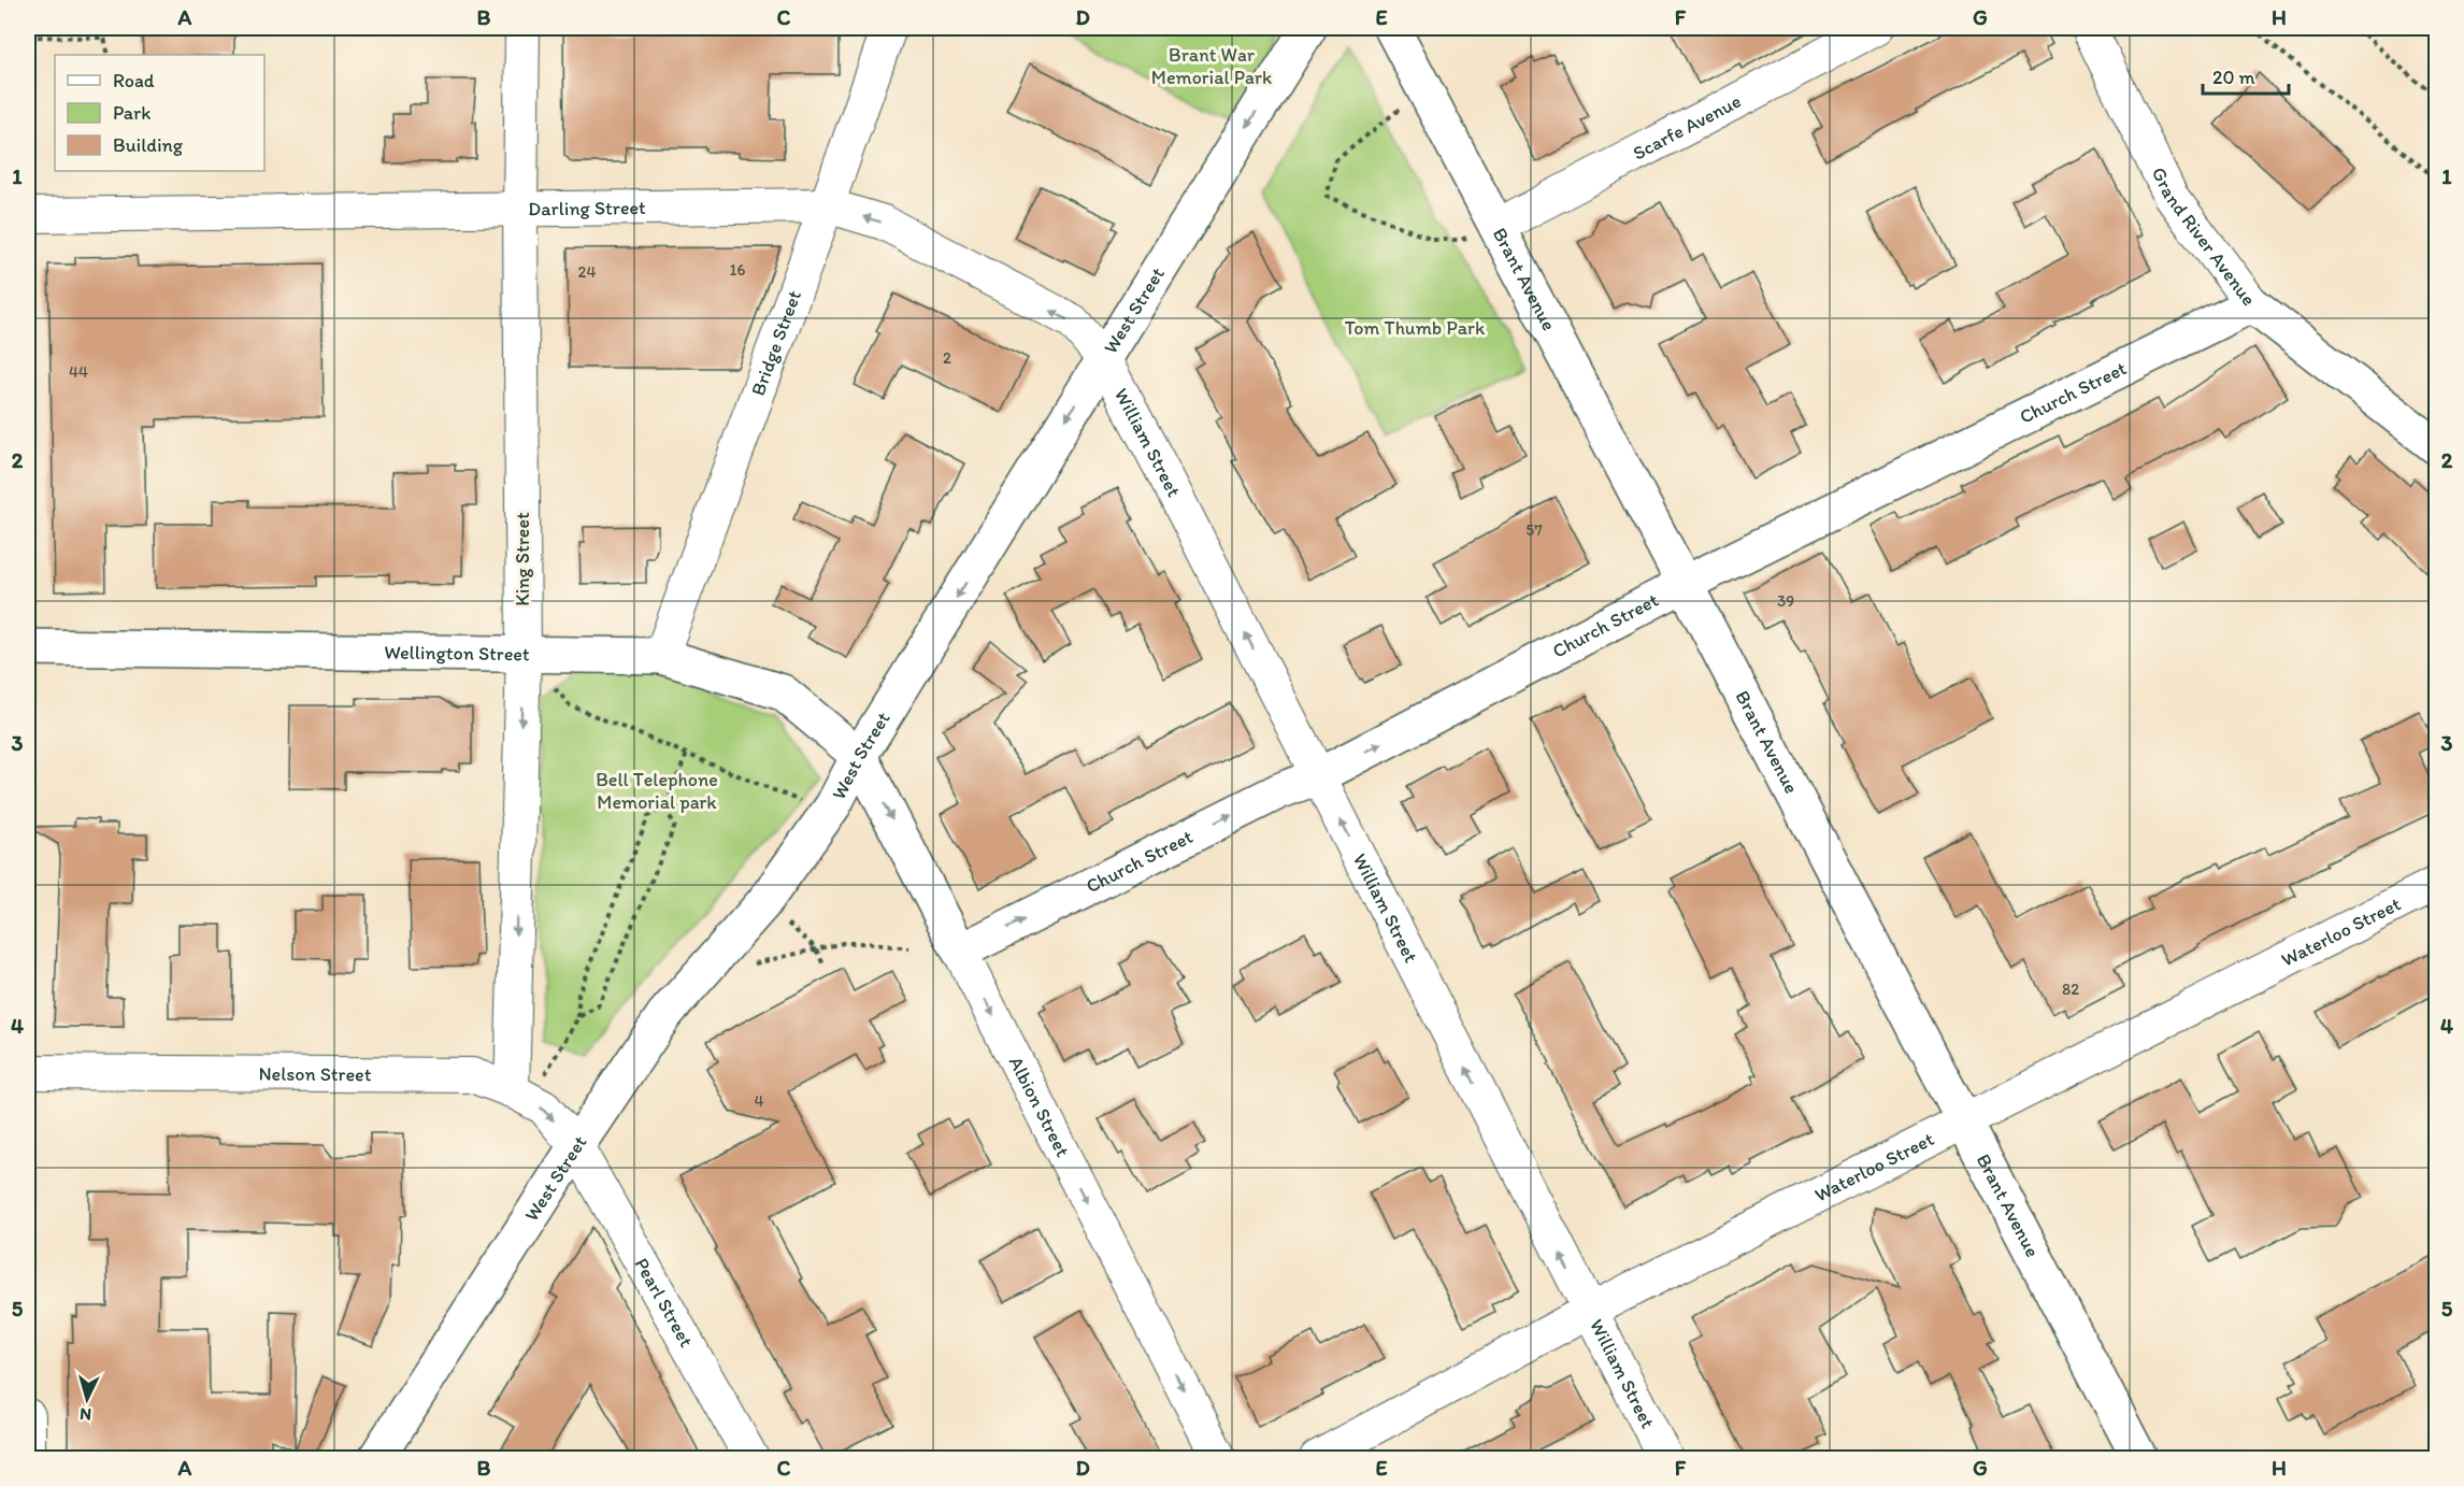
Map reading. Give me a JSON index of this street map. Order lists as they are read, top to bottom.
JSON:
{
  "streets": {
    "main road": [
      "Grand River Avenue",
      "Brant Avenue",
      "West Street",
      "Church Street",
      "Wellington Street",
      "Albion Street"
    ],
    "street": [
      "Scarfe Avenue",
      "Darling Street",
      "Bridge Street",
      "William Street",
      "King Street",
      "Waterloo Street",
      "Nelson Street",
      "Pearl Street"
    ]
  },
  "crossings": [
    ["Scarfe Avenue", "Brant Avenue"],
    ["Darling Street", "West Street"],
    ["Darling Street", "Bridge Street"],
    ["Darling Street", "William Street"],
    ["Darling Street", "King Street"],
    ["Grand River Avenue", "Church Street"],
    ["Brant Avenue", "Church Street"],
    ["Brant Avenue", "Waterloo Street"],
    ["West Street", "William Street"],
    ["West Street", "Wellington Street"],
    ["West Street", "Nelson Street"],
    ["West Street", "Albion Street"],
    ["West Street", "Pearl Street"],
    ["Bridge Street", "Wellington Street"],
    ["Church Street", "William Street"],
    ["Church Street", "Albion Street"],
    ["William Street", "Waterloo Street"],
    ["King Street", "Wellington Street"],
    ["King Street", "Nelson Street"],
    ["Wellington Street", "Albion Street"],
    ["Nelson Street", "Pearl Street"]
  ],
  "one_way": [
    "West Street",
    "Church Street",
    "William Street",
    "King Street",
    "Albion Street"
  ],
  "parks": ["Brant War Memorial Park", "Tom Thumb Park", "Bell Telephone Memorial park"],
  "house_numbers": [
    "16",
    "24",
    "2",
    "44",
    "57",
    "39",
    "82",
    "4"
  ],
  "legend": ["Road", "Park", "Building"],
  "scale_bar": "20 m",
  "north": "bottom",
  "grid": {
    "columns": [
      "A",
      "B",
      "C",
      "D",
      "E",
      "F",
      "G",
      "H"
    ],
    "rows": [
      "1",
      "2",
      "3",
      "4",
      "5"
    ]
  }
}
